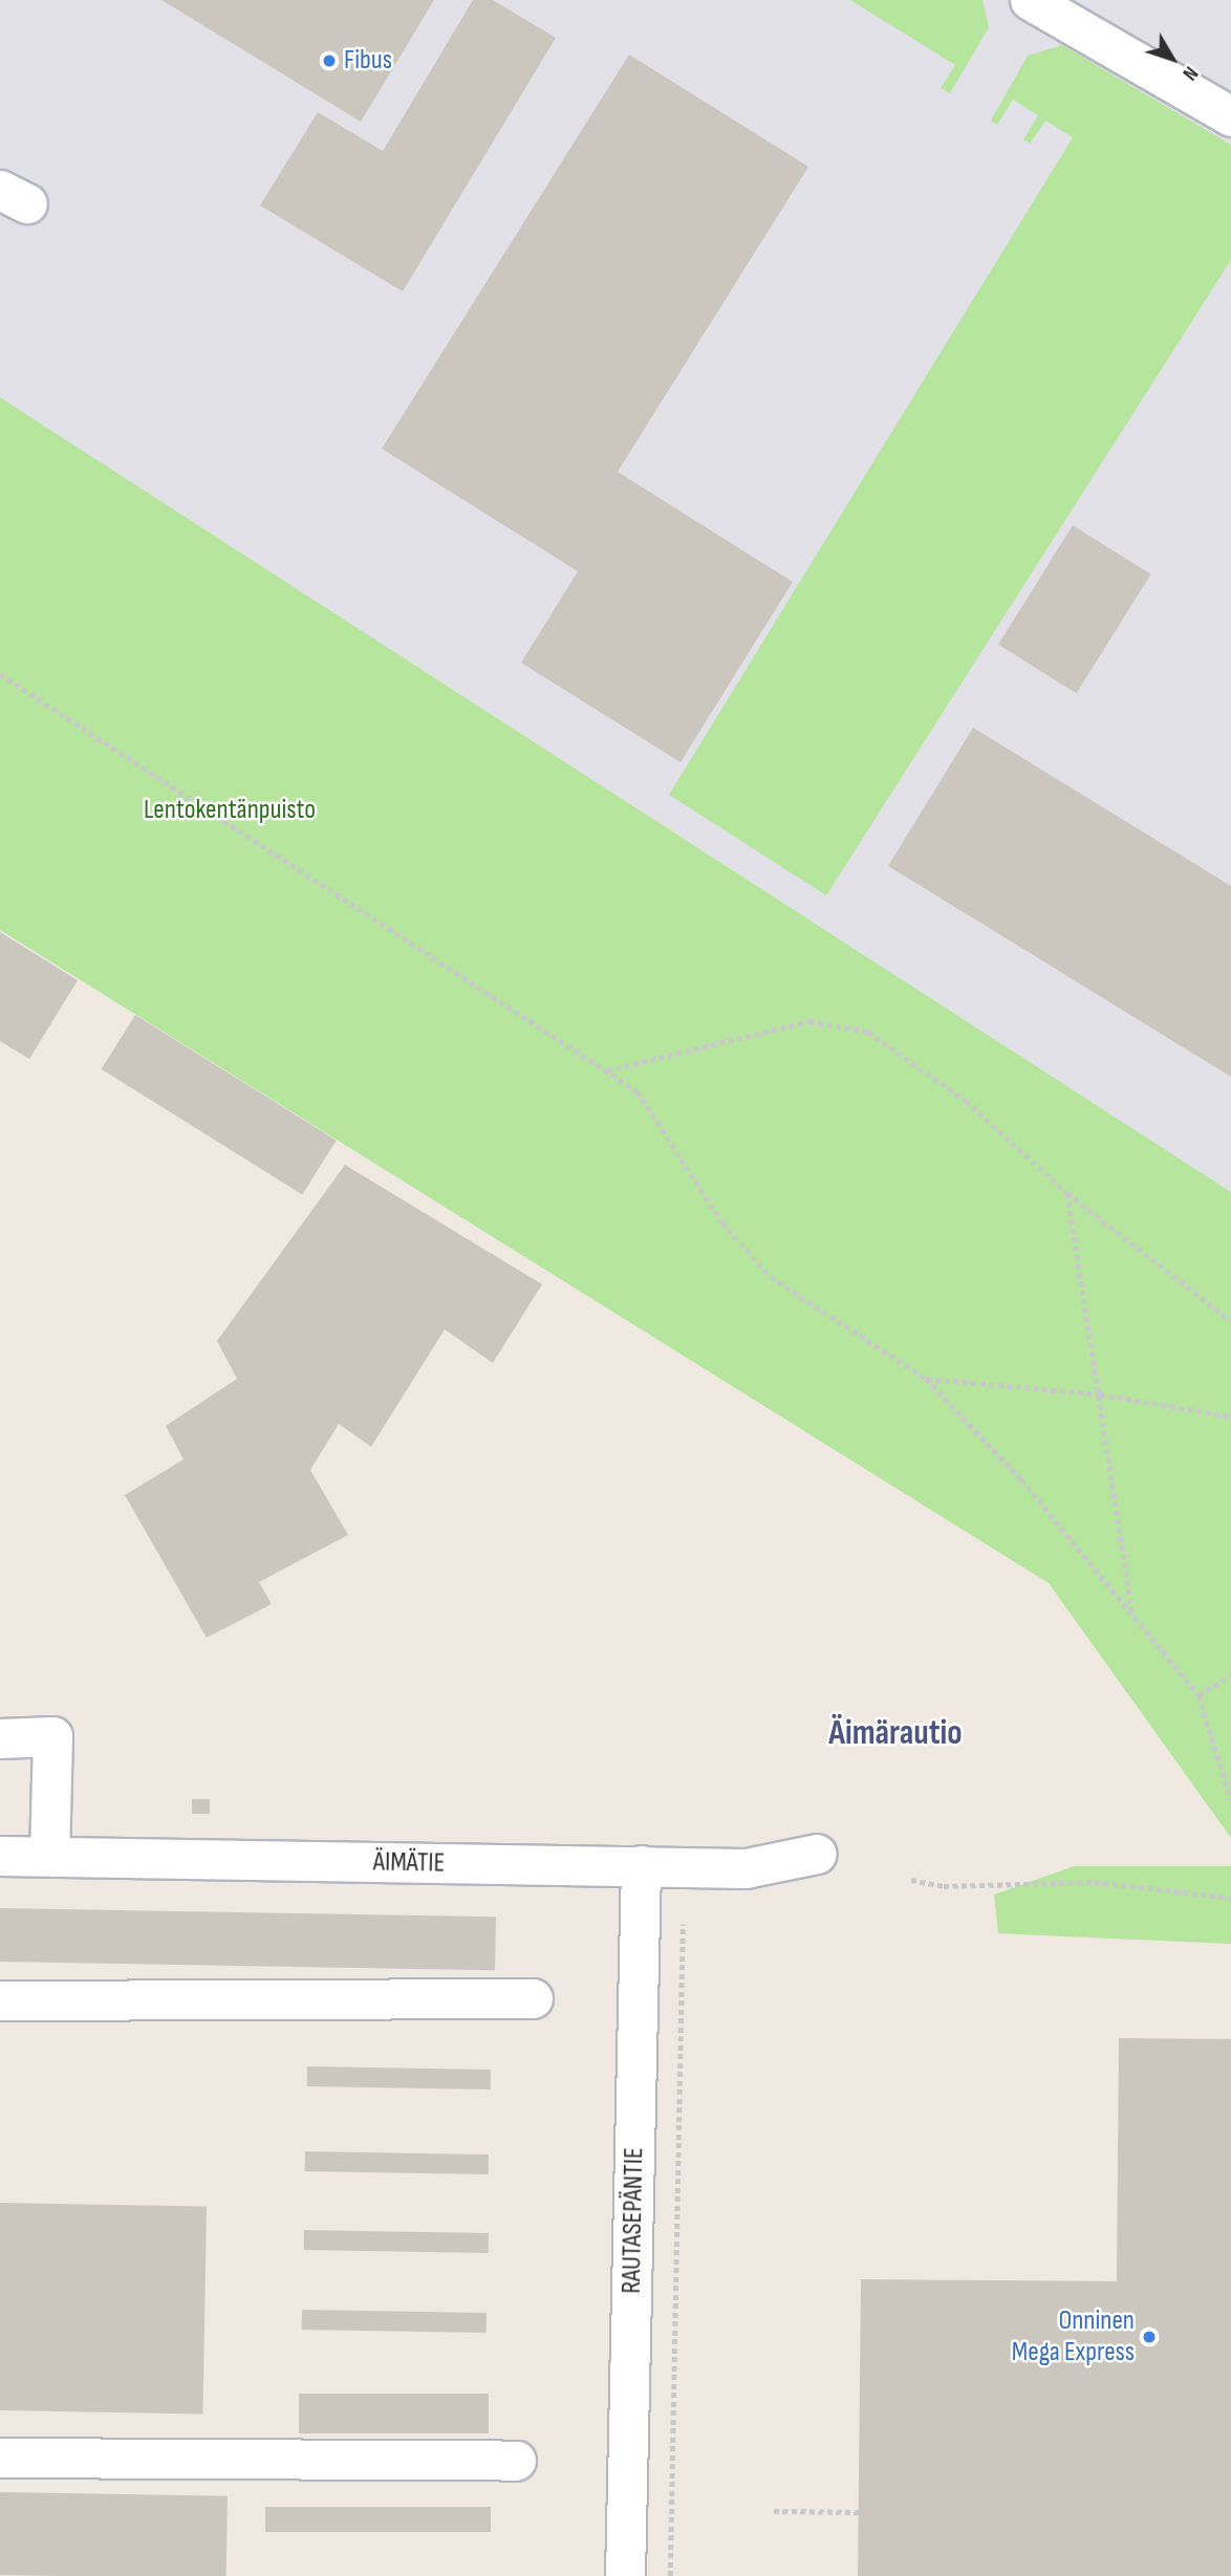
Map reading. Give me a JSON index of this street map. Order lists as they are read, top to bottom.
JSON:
{
  "streets": {
    "street": ["ÄIMÄTIE", "RAUTASEPÄNTIE"]
  },
  "crossings": [
    ["ÄIMÄTIE", "RAUTASEPÄNTIE"]
  ],
  "districts": ["Äimärautio"],
  "parks": ["Lentokentänpuisto"],
  "places": ["Fibus", "Onninen Mega Express"],
  "north": "bottom right"
}
